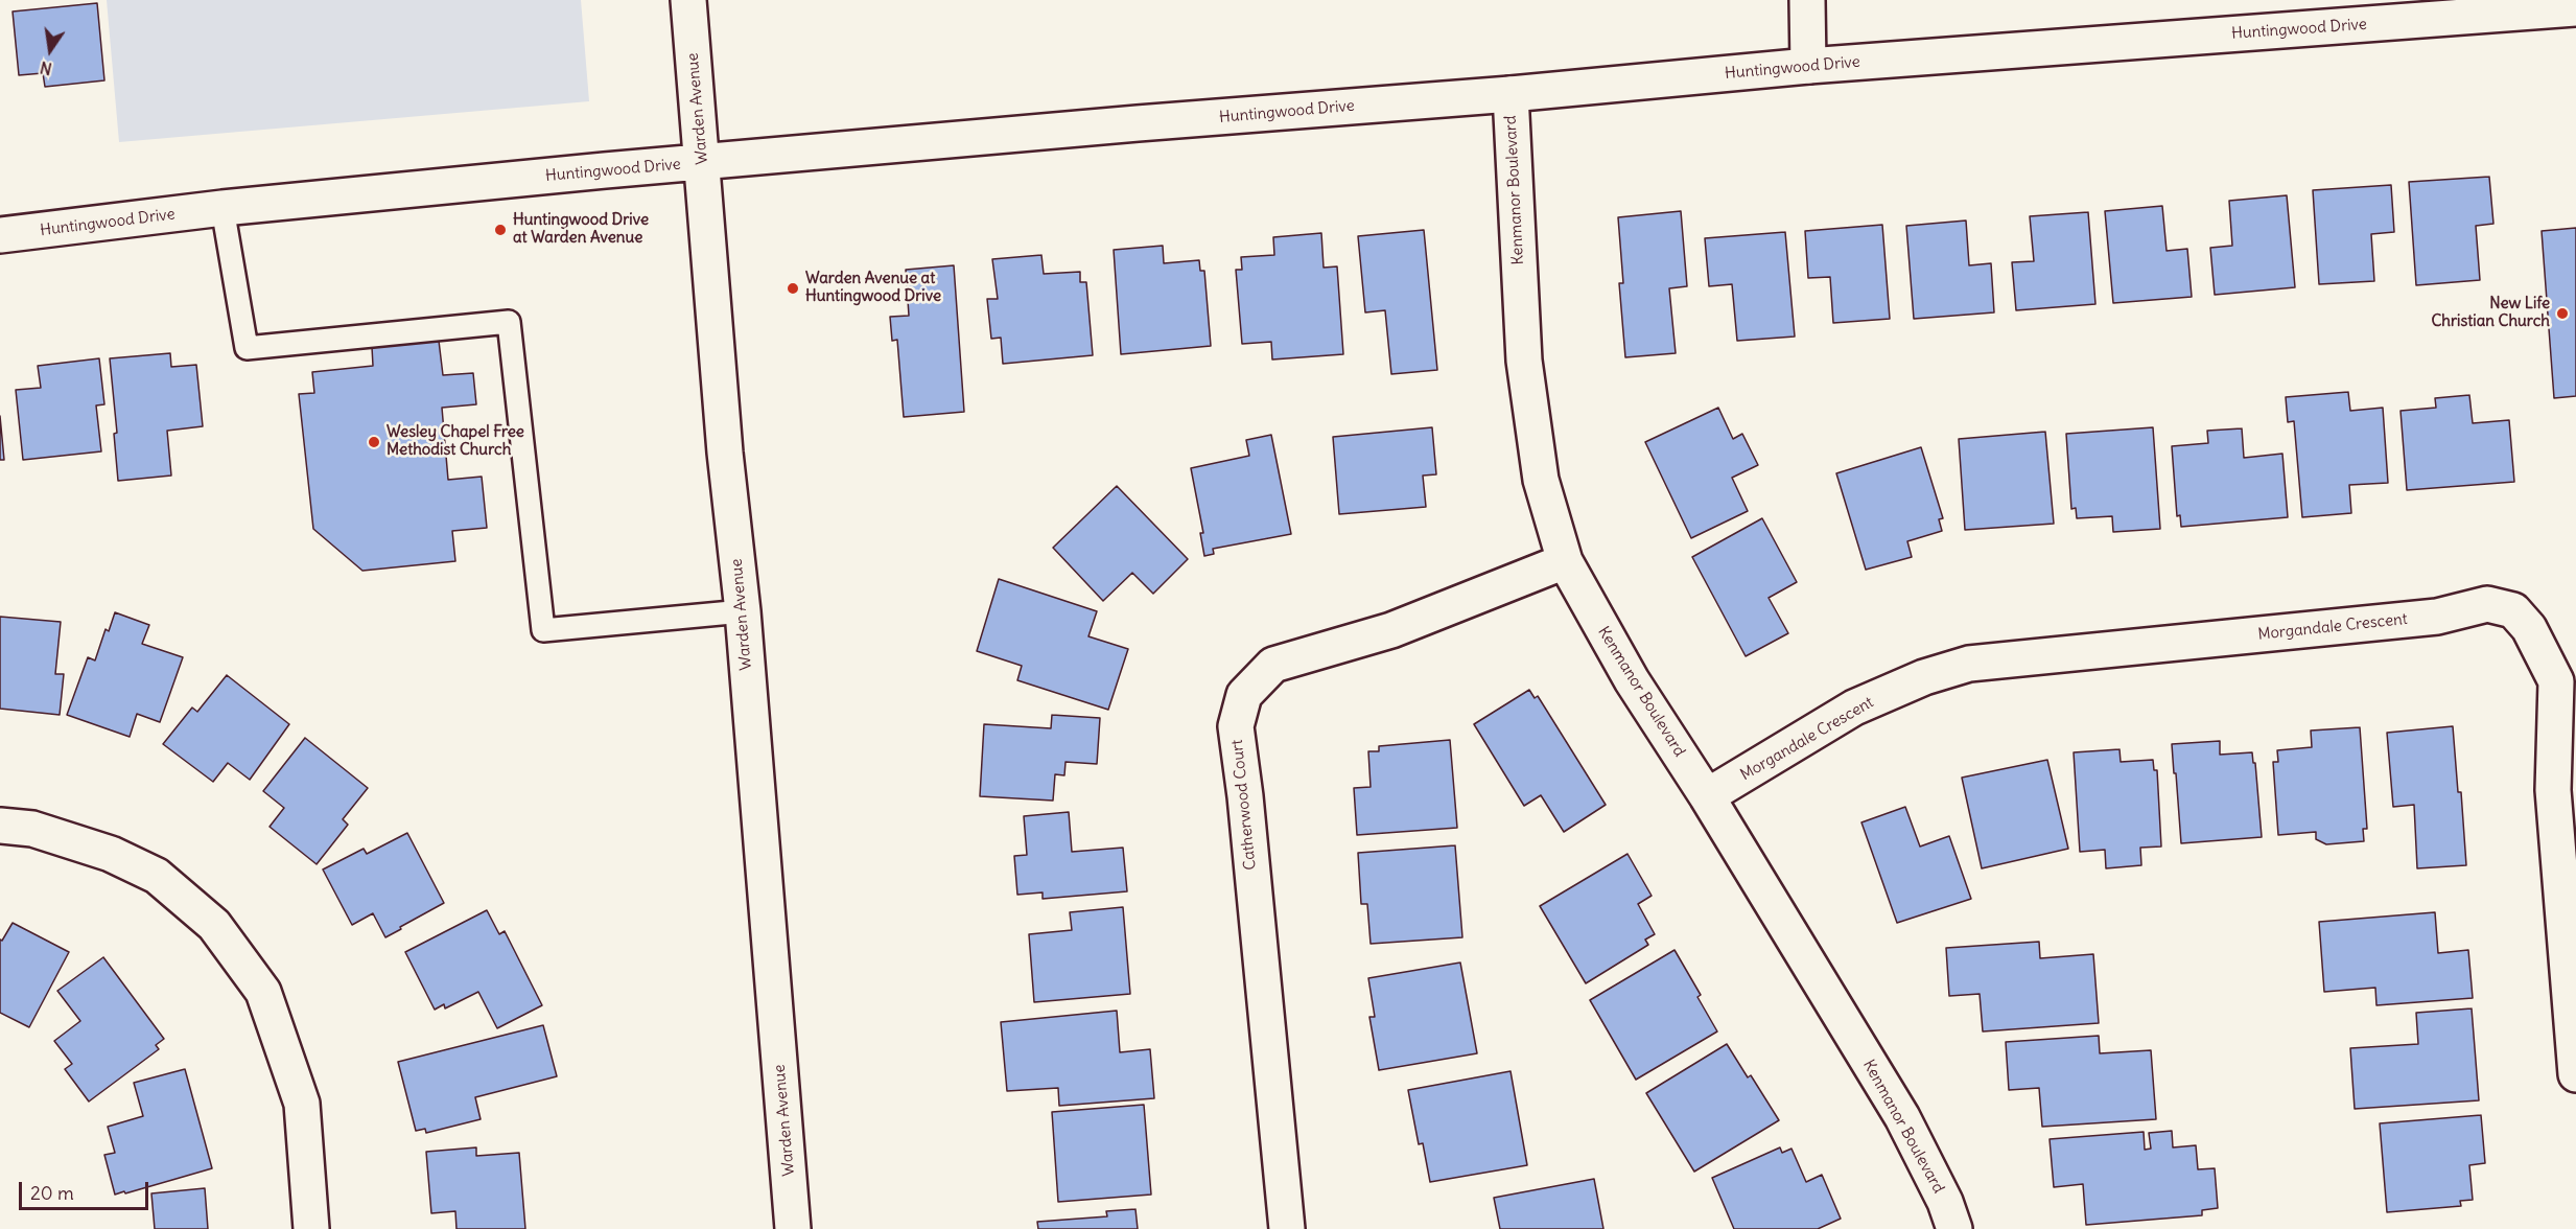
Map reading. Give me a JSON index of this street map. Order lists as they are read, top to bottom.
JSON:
{
  "streets": {
    "street": [
      "Huntingwood Drive",
      "Warden Avenue",
      "Kenmanor Boulevard",
      "Morgandale Crescent",
      "Catherwood Court"
    ]
  },
  "crossings": [
    ["Huntingwood Drive", "Warden Avenue"],
    ["Huntingwood Drive", "Kenmanor Boulevard"],
    ["Kenmanor Boulevard", "Morgandale Crescent"],
    ["Kenmanor Boulevard", "Catherwood Court"]
  ],
  "places": [
    "Huntingwood Drive at Warden Avenue",
    "Warden Avenue at Huntingwood Drive",
    "New Life Christian Church",
    "Wesley Chapel Free Methodist Church"
  ],
  "scale_bar": "20 m",
  "north": "bottom"
}
